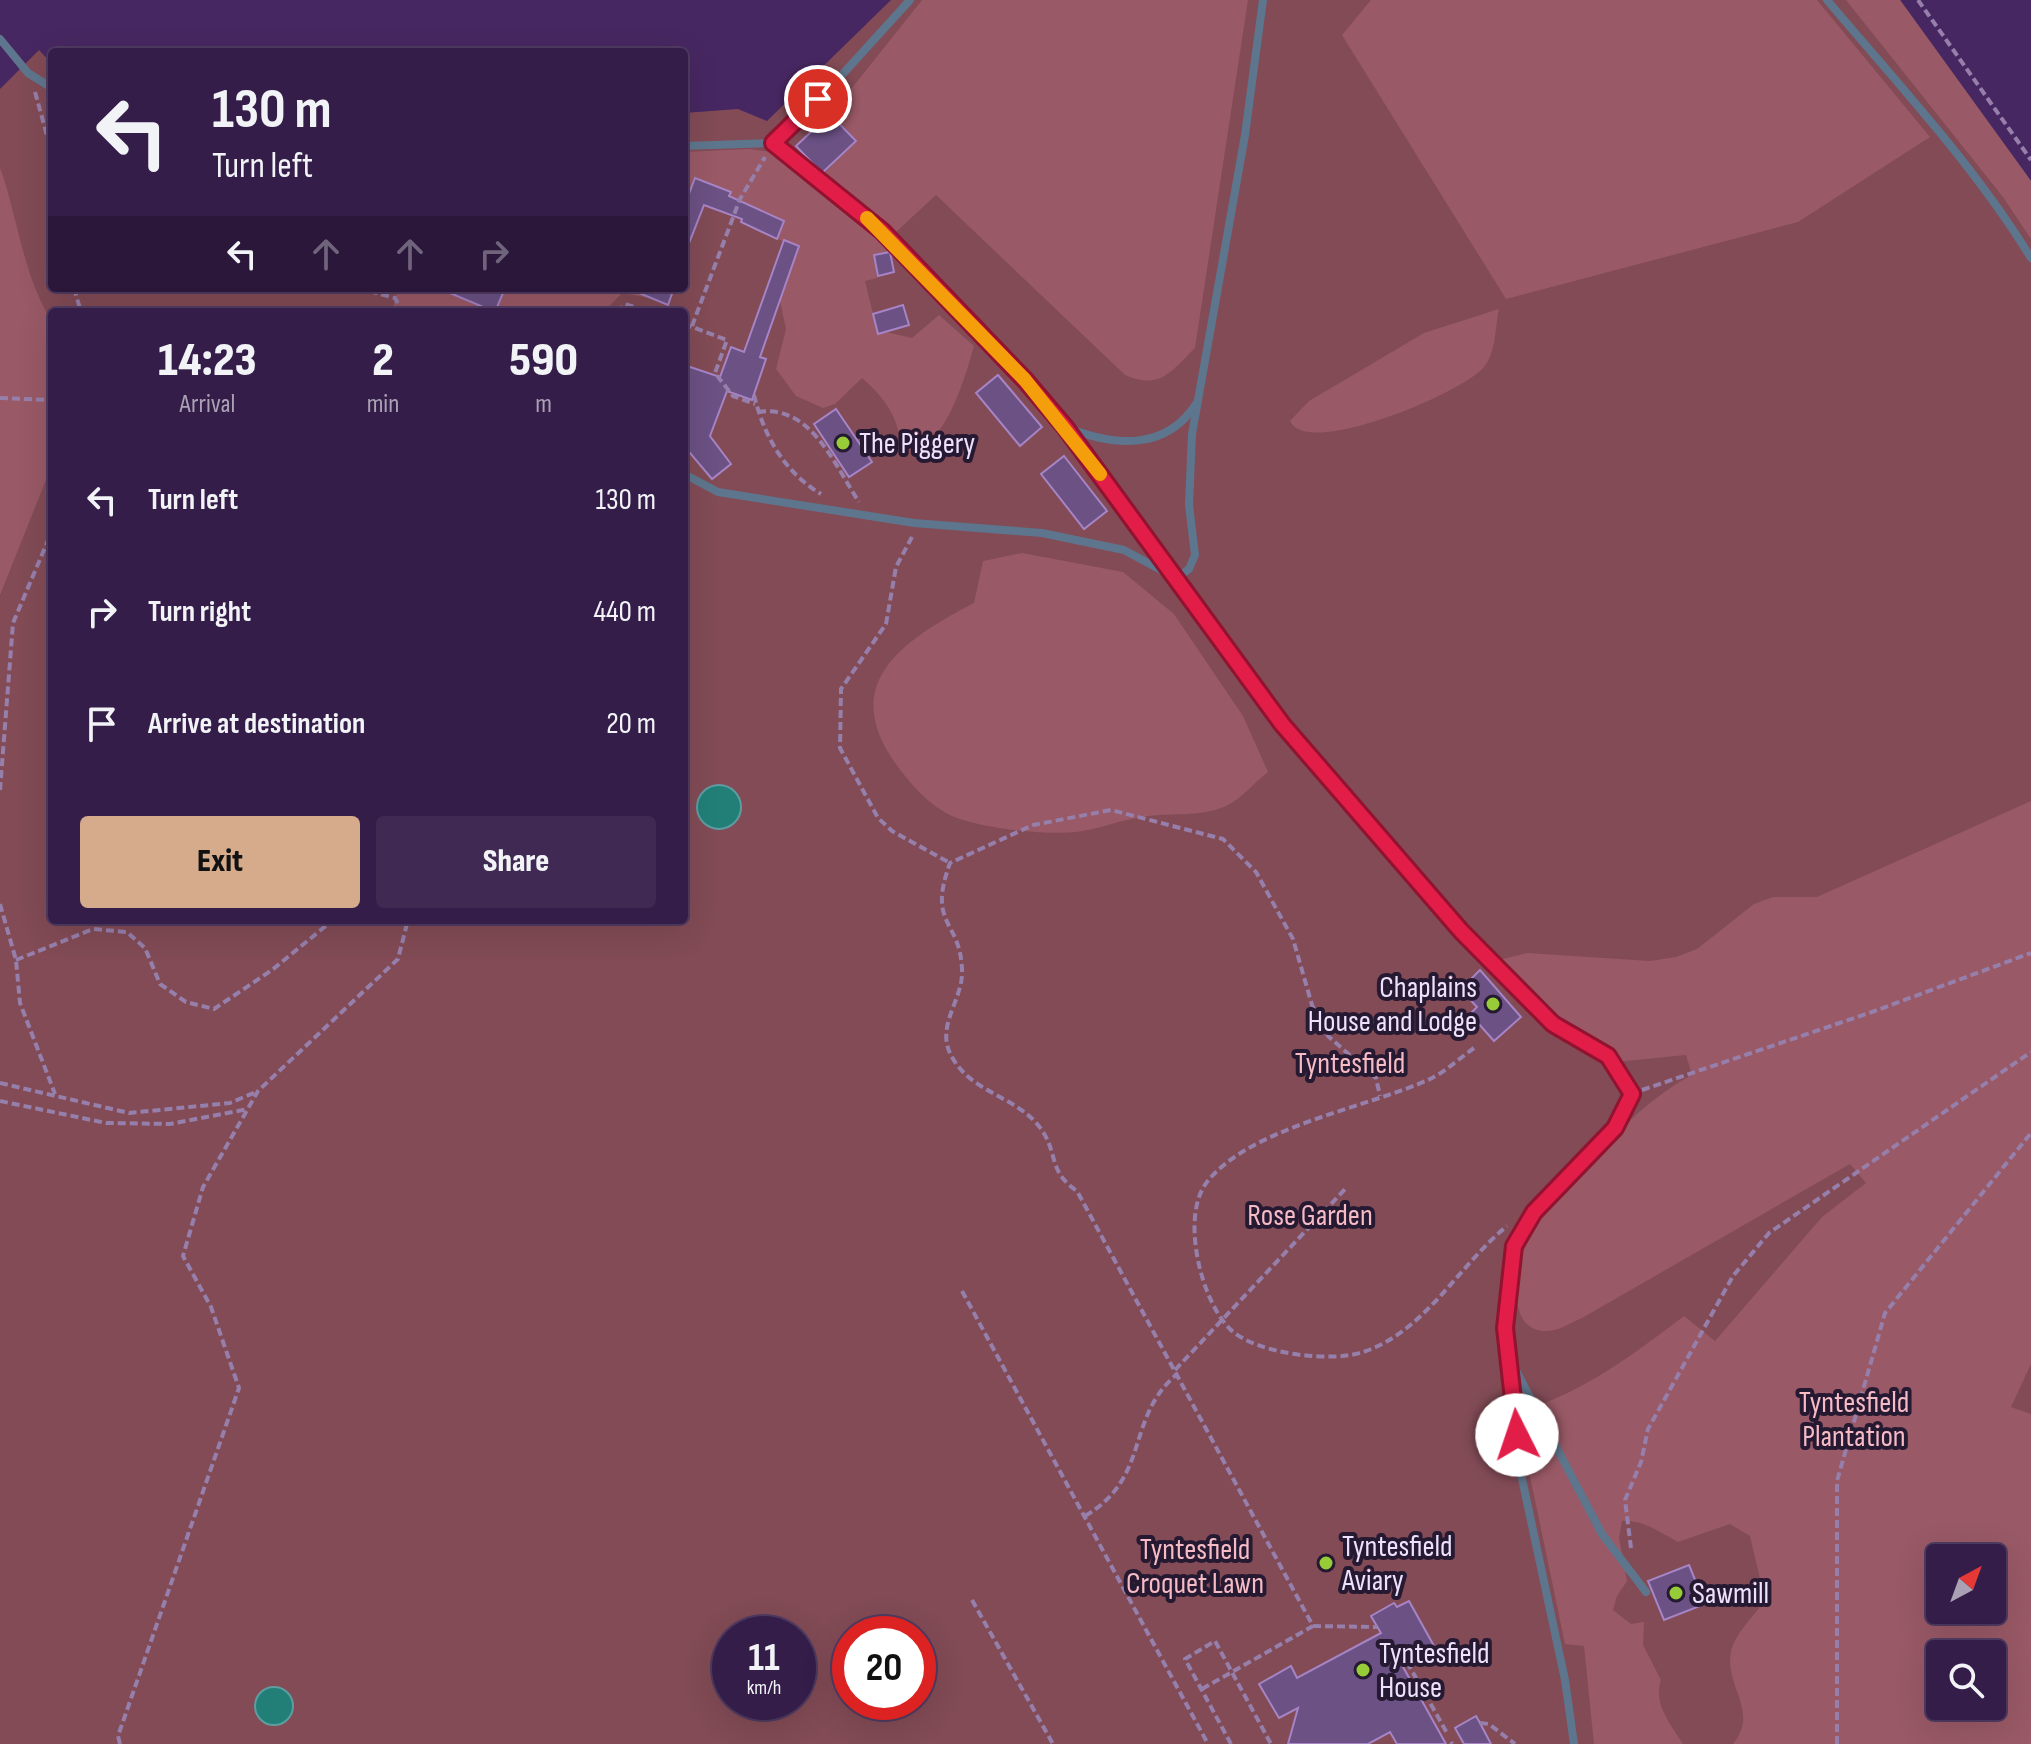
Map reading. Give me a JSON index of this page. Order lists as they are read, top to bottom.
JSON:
{
  "parks": [
    "Tyntesfield",
    "Rose Garden",
    "Tyntesfield Plantation",
    "Tyntesfield Croquet Lawn"
  ],
  "places": [
    "The Piggery",
    "Chaplains House and Lodge",
    "Tyntesfield Aviary",
    "Sawmill",
    "Tyntesfield House"
  ],
  "north": "top right",
  "page": {
    "turn": ["130 m", "Turn left"],
    "eta": [
      "14:23",
      "Arrival",
      "2",
      "min",
      "590",
      "m"
    ],
    "list": [
      {
        "name": "Turn left",
        "value": "130 m"
      },
      {
        "name": "Turn right",
        "value": "440 m"
      },
      {
        "name": "Arrive at destination",
        "value": "20 m"
      }
    ],
    "buttons": ["Exit", "Share"],
    "speed": "11 km/h",
    "limit": "20"
  }
}
